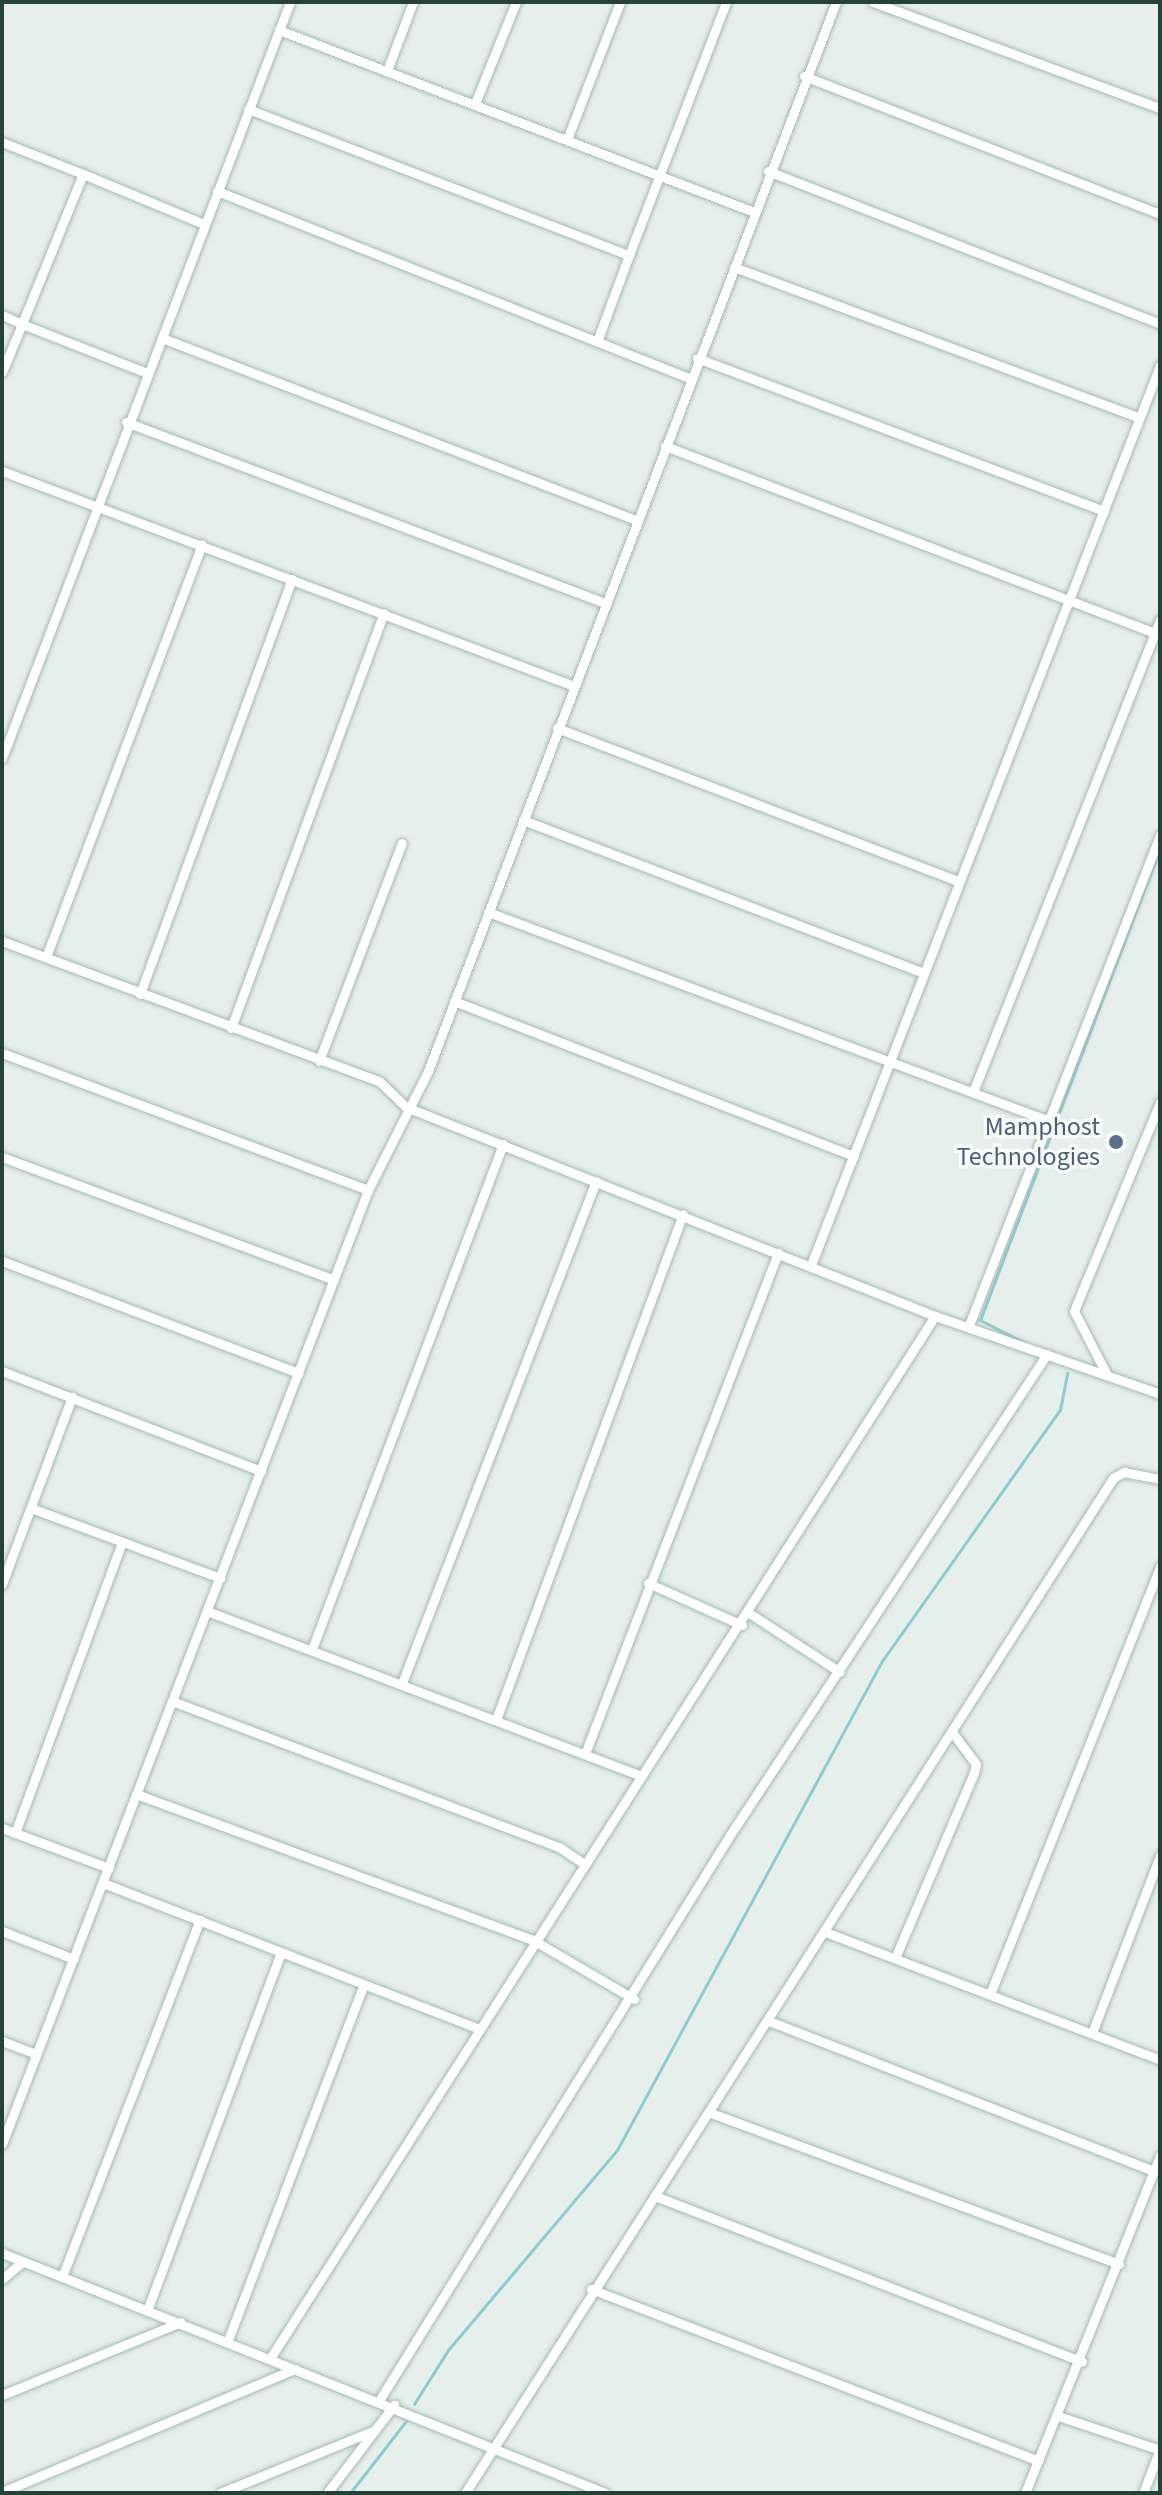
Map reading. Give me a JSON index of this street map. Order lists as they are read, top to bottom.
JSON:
{
  "places": ["Mamphost Technologies"]
}
